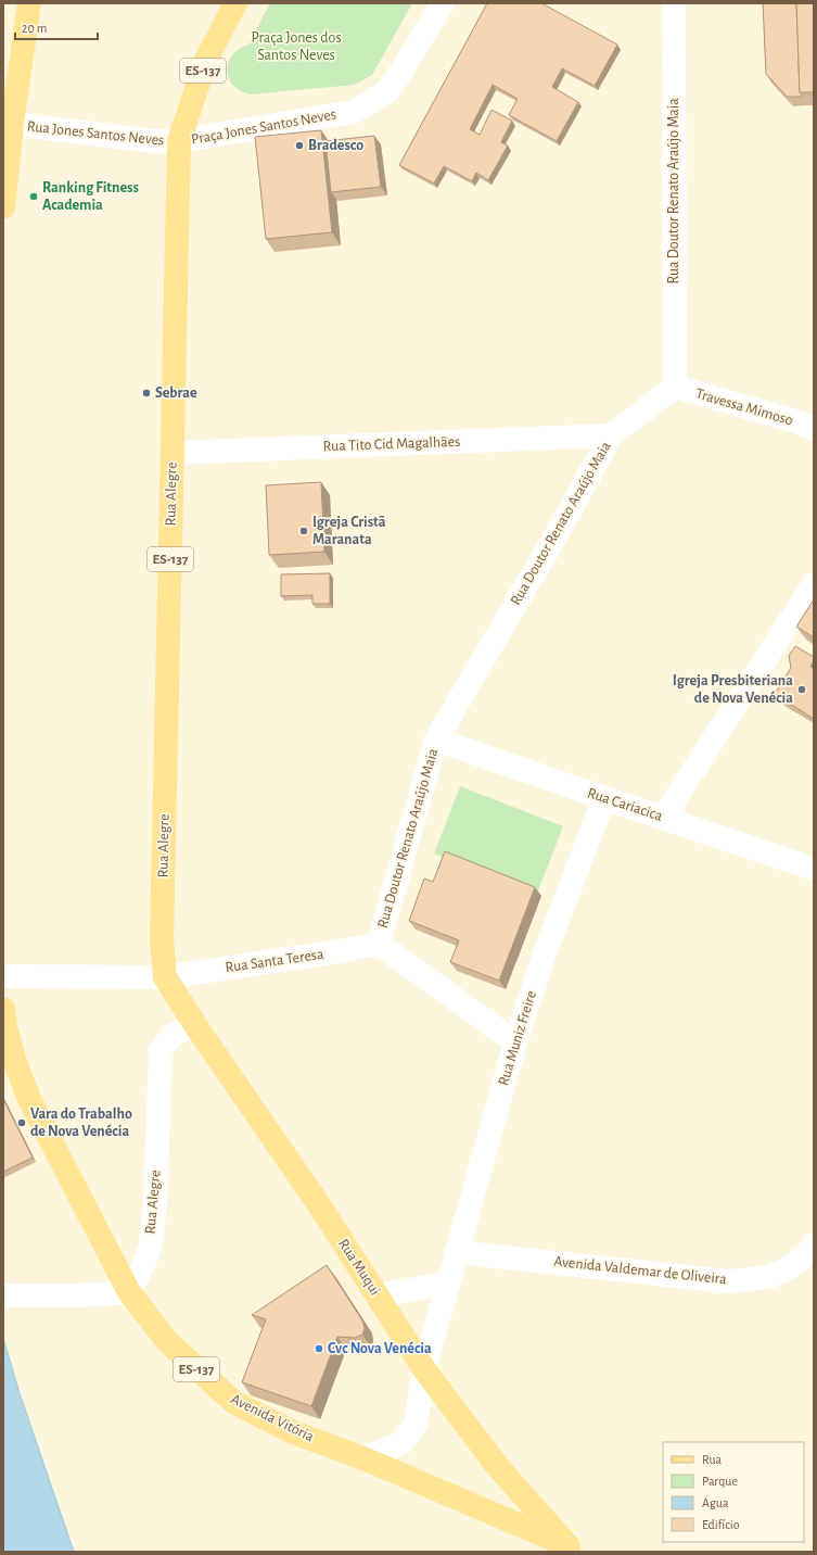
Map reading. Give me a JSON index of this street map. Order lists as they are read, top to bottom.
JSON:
{
  "streets": {
    "main road": [
      "ES-137",
      "Praça Jones Santos Neves",
      "Rua Alegre",
      "Rua Muqui",
      "Avenida Vitória"
    ],
    "street": [
      "Rua Jones Santos Neves",
      "Rua Doutor Renato Araújo Maia",
      "Travessa Mimoso",
      "Rua Tito Cid Magalhães",
      "Rua Cariacica",
      "Rua Santa Teresa",
      "Rua Muniz Freire",
      "Avenida Valdemar de Oliveira"
    ]
  },
  "crossings": [
    ["Praça Jones Santos Neves", "Rua Jones Santos Neves"],
    ["Praça Jones Santos Neves", "Rua Alegre"],
    ["Rua Jones Santos Neves", "Rua Alegre"],
    ["Rua Doutor Renato Araújo Maia", "Travessa Mimoso"],
    ["Rua Doutor Renato Araújo Maia", "Rua Tito Cid Magalhães"],
    ["Rua Doutor Renato Araújo Maia", "Rua Cariacica"],
    ["Rua Doutor Renato Araújo Maia", "Rua Santa Teresa"],
    ["Rua Tito Cid Magalhães", "Rua Alegre"],
    ["Rua Alegre", "Rua Santa Teresa"],
    ["Rua Alegre", "Rua Muqui"],
    ["Rua Alegre", "Avenida Vitória"],
    ["Rua Cariacica", "Rua Muniz Freire"],
    ["Rua Santa Teresa", "Rua Muqui"],
    ["Rua Muniz Freire", "Rua Muqui"],
    ["Rua Muniz Freire", "Avenida Valdemar de Oliveira"],
    ["Rua Muniz Freire", "Avenida Vitória"],
    ["Rua Muqui", "Avenida Vitória"]
  ],
  "parks": ["Praça Jones dos Santos Neves"],
  "places": [
    "Bradesco",
    "Ranking Fitness Academia",
    "Sebrae",
    "Igreja Cristã Maranata",
    "Igreja Presbiteriana de Nova Venécia",
    "Vara do Trabalho de Nova Venécia",
    "Cvc Nova Venécia"
  ],
  "legend": [
    "Rua",
    "Parque",
    "Água",
    "Edifício"
  ],
  "scale_bar": "20 m"
}
